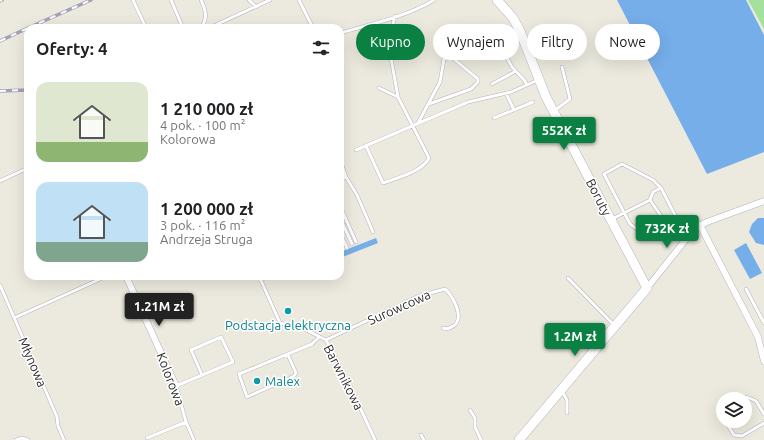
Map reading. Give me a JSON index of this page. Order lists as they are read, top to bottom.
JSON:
{
  "streets": {
    "street": ["Boruty", "Kolorowa"],
    "lane": ["Surowcowa", "Młynowa", "Barwnikowa"]
  },
  "crossings": [
    ["Surowcowa", "Barwnikowa"]
  ],
  "places": ["Podstacja elektryczna", "Malex"],
  "page": {
    "chip": [
      "Kupno",
      "Wynajem",
      "Filtry",
      "Nowe"
    ],
    "heading": "Oferty: 4",
    "list": [
      {
        "name": "1 210 000 zł",
        "note": "4 pok. · 100 m² · Kolorowa"
      },
      {
        "name": "1 200 000 zł",
        "note": "3 pok. · 116 m² · Andrzeja Struga"
      }
    ],
    "price": [
      "552K zł",
      "732K zł",
      "1.21M zł",
      "1.2M zł"
    ]
  }
}
